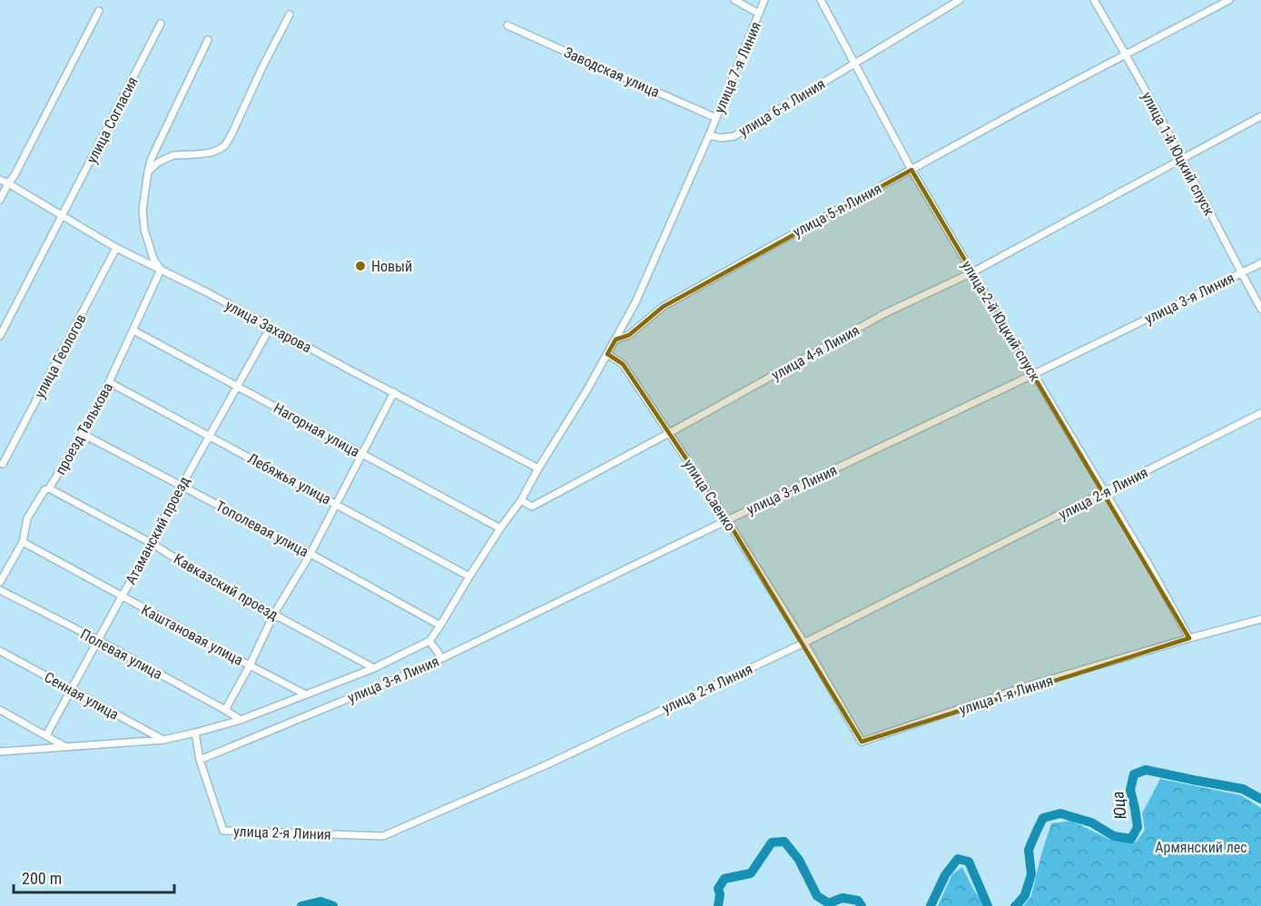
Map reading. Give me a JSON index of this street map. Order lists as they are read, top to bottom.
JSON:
{
  "streets": {
    "street": [
      "улица 7-я Линия",
      "Заводская улица",
      "улица 6-я Линия",
      "улица Согласия",
      "улица 1-й Юцкий спуск",
      "улица 5-я Линия",
      "улица 3-я Линия",
      "улица 2-й Юцкий спуск",
      "улица Захарова",
      "улица 4-я Линия",
      "улица Геологов",
      "проезд Талькова",
      "Нагорная улица",
      "Лебяжья улица",
      "улица 2-я Линия",
      "улица Саенко",
      "Тополевая улица",
      "Атаманский проезд",
      "Кавказский проезд",
      "Каштановая улица",
      "Полевая улица",
      "улица 1-я Линия",
      "Сенная улица"
    ]
  },
  "crossings": [
    ["улица 7-я Линия", "Заводская улица"],
    ["улица 7-я Линия", "улица 6-я Линия"],
    ["улица 6-я Линия", "улица 2-й Юцкий спуск"],
    ["улица Согласия", "улица Захарова"],
    ["улица 1-й Юцкий спуск", "улица 5-я Линия"],
    ["улица 1-й Юцкий спуск", "улица 3-я Линия"],
    ["улица 1-й Юцкий спуск", "улица 4-я Линия"],
    ["улица 5-я Линия", "улица 2-й Юцкий спуск"],
    ["улица 3-я Линия", "улица 2-й Юцкий спуск"],
    ["улица 3-я Линия", "улица 2-я Линия"],
    ["улица 3-я Линия", "улица Саенко"],
    ["улица 3-я Линия", "Кавказский проезд"],
    ["улица 3-я Линия", "Каштановая улица"],
    ["улица 3-я Линия", "Полевая улица"],
    ["улица 3-я Линия", "Сенная улица"],
    ["улица 2-й Юцкий спуск", "улица 4-я Линия"],
    ["улица 2-й Юцкий спуск", "улица 2-я Линия"],
    ["улица 2-й Юцкий спуск", "улица 1-я Линия"],
    ["улица Захарова", "улица Геологов"],
    ["улица Захарова", "проезд Талькова"],
    ["улица Захарова", "Атаманский проезд"],
    ["улица 4-я Линия", "улица Саенко"],
    ["проезд Талькова", "Нагорная улица"],
    ["проезд Талькова", "Лебяжья улица"],
    ["проезд Талькова", "Тополевая улица"],
    ["проезд Талькова", "Кавказский проезд"],
    ["проезд Талькова", "Каштановая улица"],
    ["Нагорная улица", "Атаманский проезд"],
    ["Лебяжья улица", "Атаманский проезд"],
    ["улица 2-я Линия", "улица Саенко"],
    ["улица 2-я Линия", "улица 1-я Линия"],
    ["улица Саенко", "улица 1-я Линия"],
    ["Тополевая улица", "Атаманский проезд"],
    ["Атаманский проезд", "Кавказский проезд"],
    ["Атаманский проезд", "Каштановая улица"],
    ["Атаманский проезд", "Полевая улица"],
    ["Атаманский проезд", "Сенная улица"]
  ],
  "water": ["Юца"],
  "parks": ["Армянский лес"],
  "places": ["Новый"],
  "scale_bar": "200 m"
}
